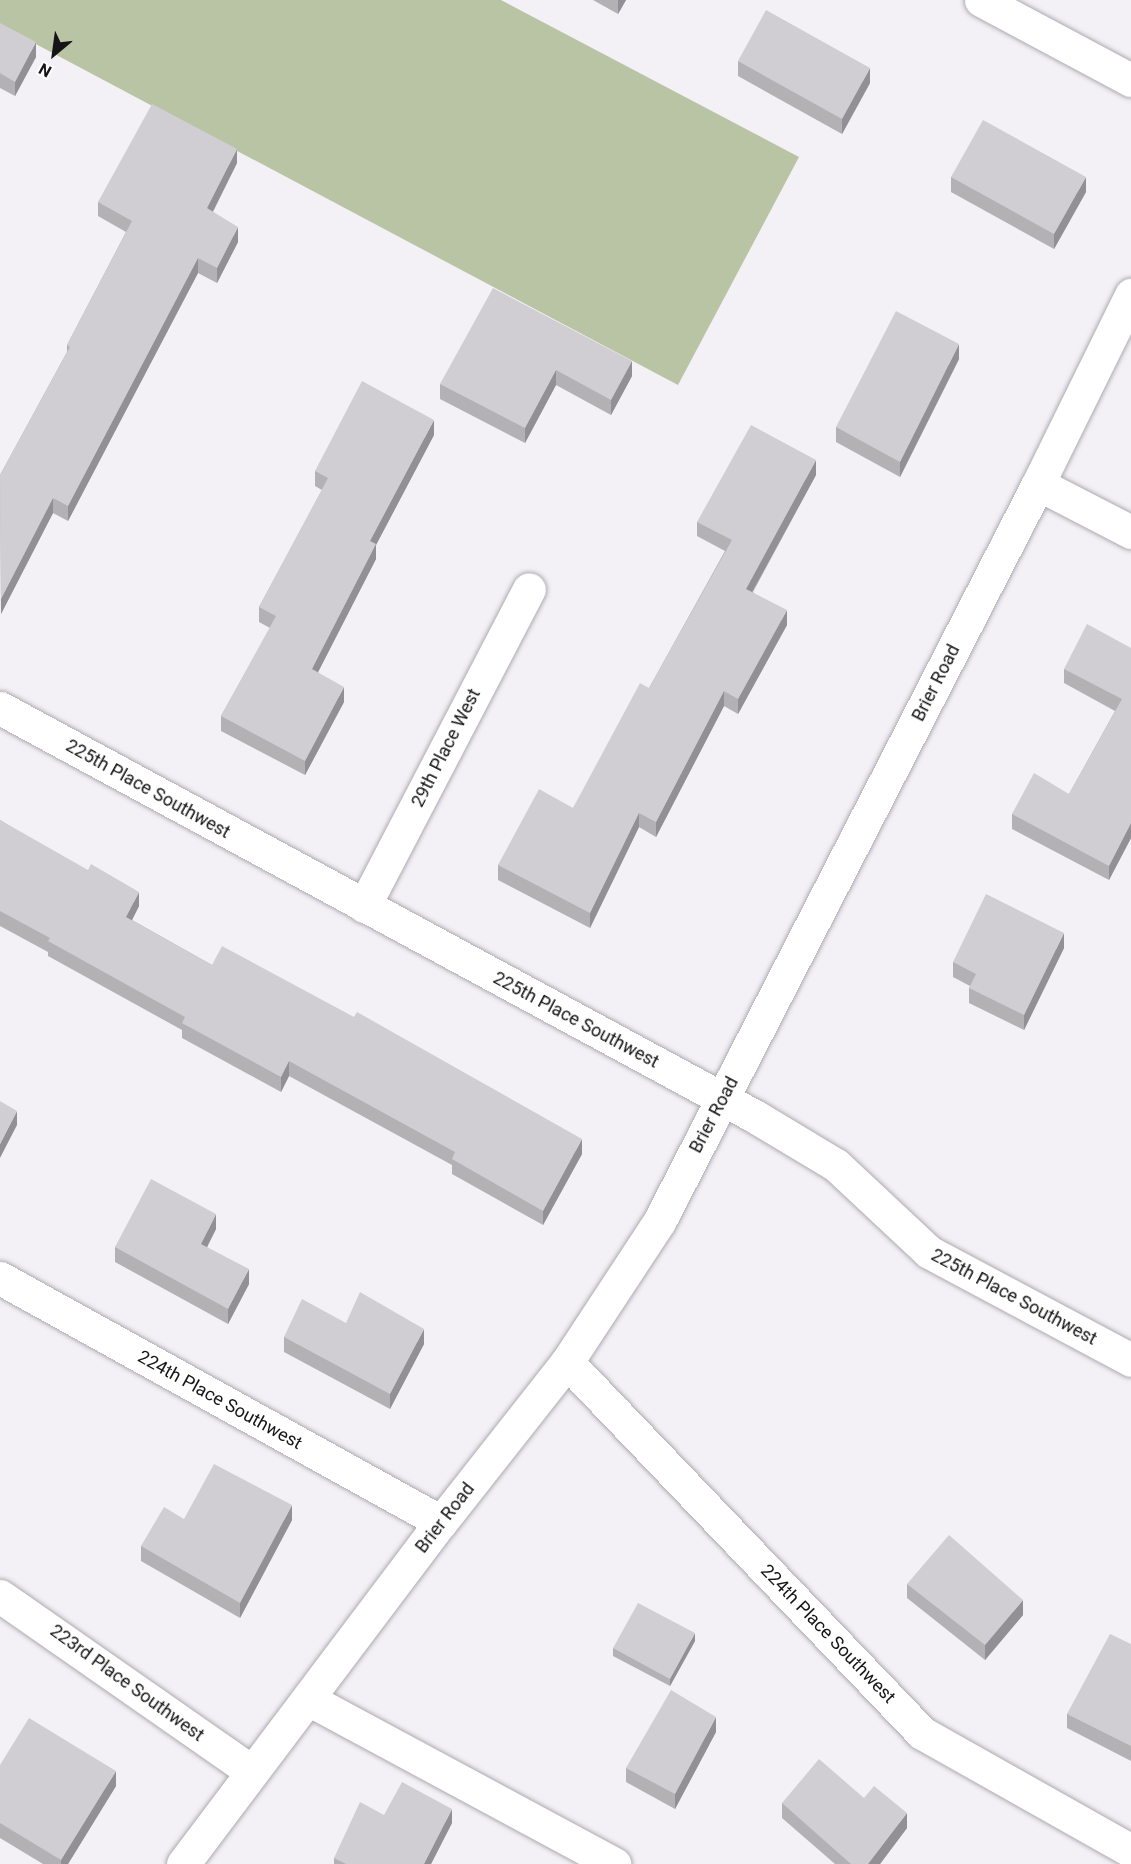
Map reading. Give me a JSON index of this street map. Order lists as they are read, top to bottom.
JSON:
{
  "streets": {
    "street": [
      "Brier Road",
      "29th Place West",
      "225th Place Southwest",
      "224th Place Southwest",
      "223rd Place Southwest"
    ]
  },
  "crossings": [
    ["Brier Road", "225th Place Southwest"],
    ["Brier Road", "224th Place Southwest"],
    ["Brier Road", "223rd Place Southwest"],
    ["29th Place West", "225th Place Southwest"]
  ],
  "north": "bottom left"
}
